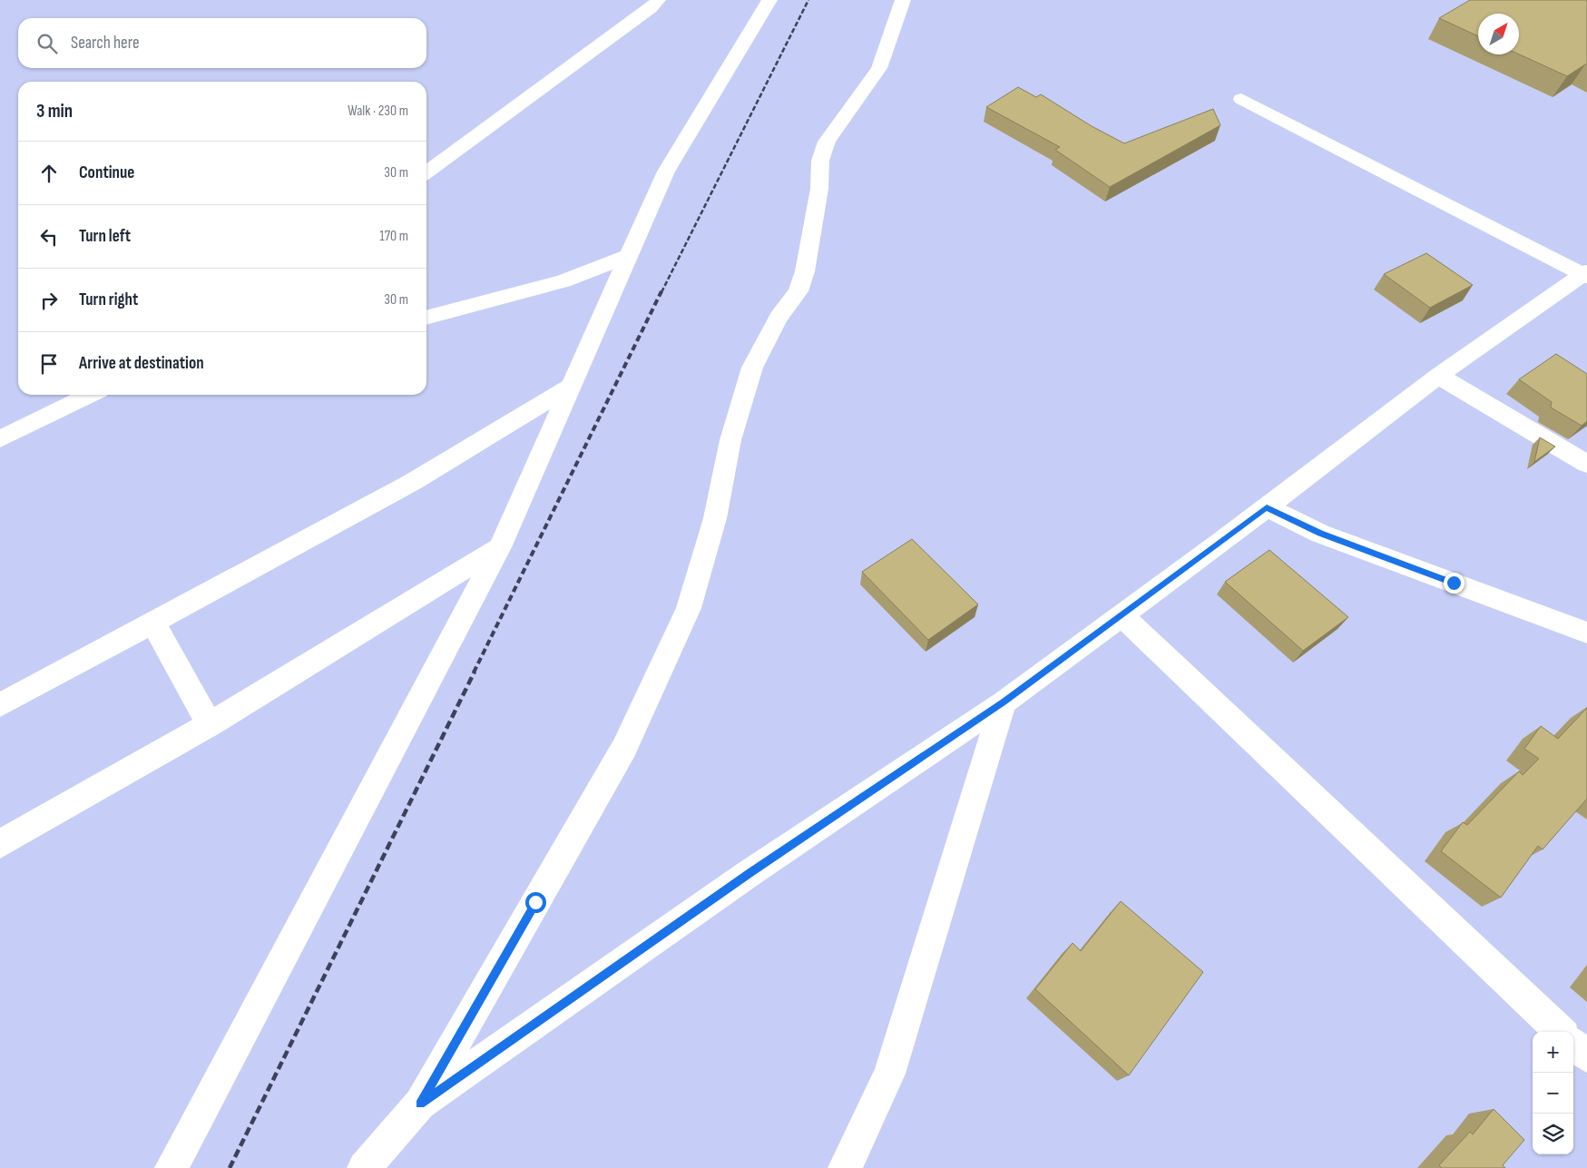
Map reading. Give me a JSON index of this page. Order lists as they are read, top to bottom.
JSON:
{
  "north": "top right",
  "page": {
    "search": "Search here",
    "heading": ["3 min", "Walk · 230 m"],
    "list": [
      ["Continue", "30 m"],
      ["Turn left", "170 m"],
      ["Turn right", "30 m"],
      "Arrive at destination"
    ],
    "map_buttons": ["+", "−"]
  }
}
